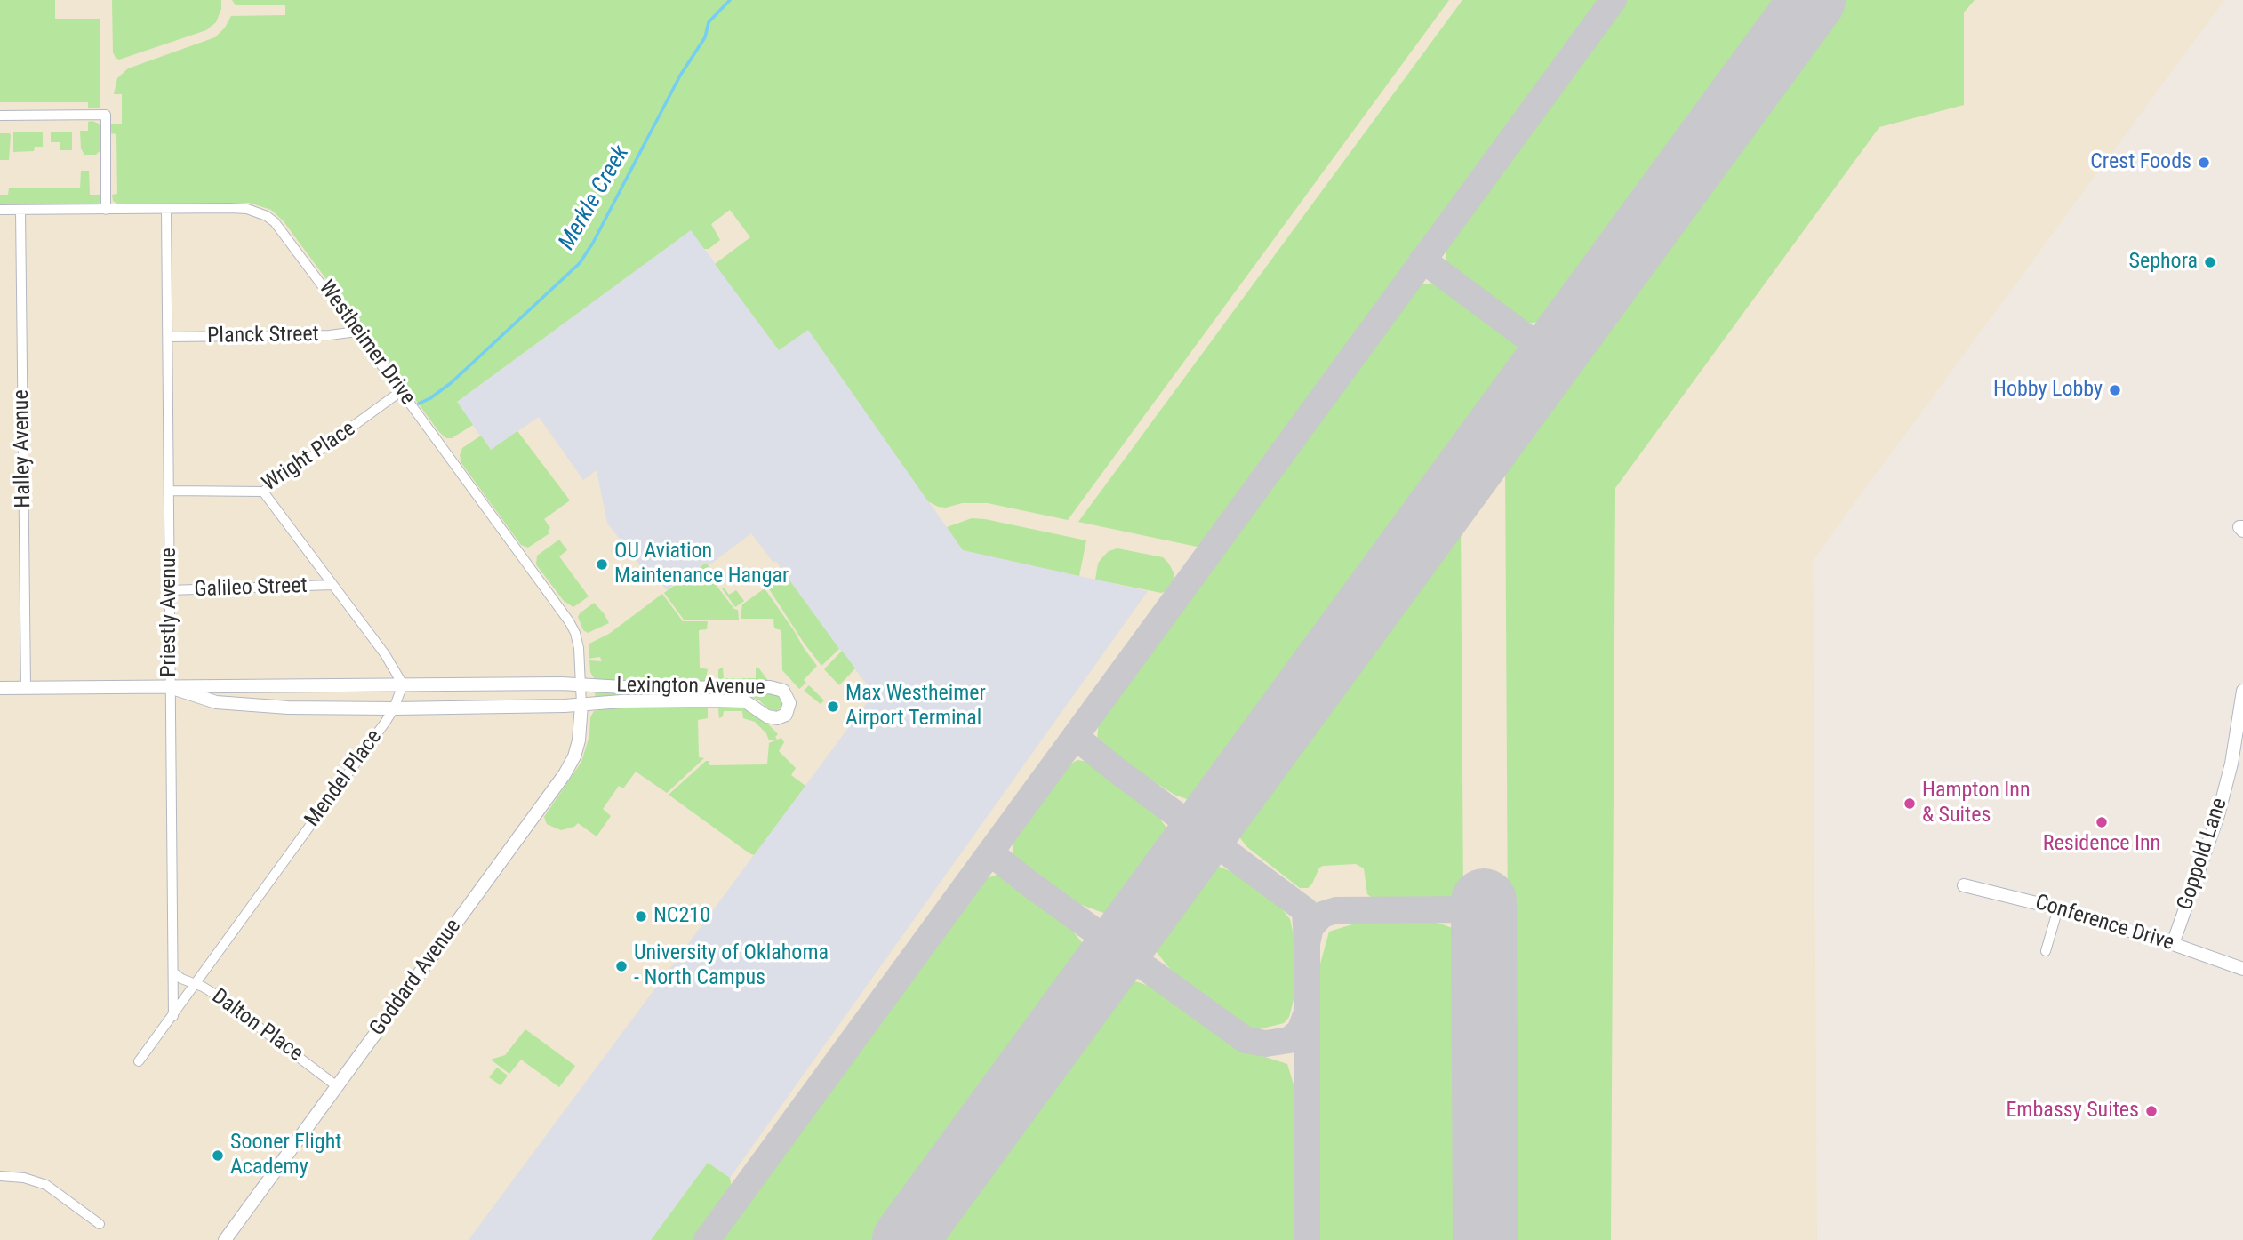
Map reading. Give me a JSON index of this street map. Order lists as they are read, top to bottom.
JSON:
{
  "streets": {
    "street": [
      "Planck Street",
      "Westheimer Drive",
      "Halley Avenue",
      "Wright Place",
      "Galileo Street",
      "Priestly Avenue",
      "Lexington Avenue",
      "Mendel Place",
      "Goppold Lane",
      "Conference Drive",
      "Goddard Avenue",
      "Dalton Place"
    ]
  },
  "crossings": [
    ["Planck Street", "Westheimer Drive"],
    ["Planck Street", "Priestly Avenue"],
    ["Westheimer Drive", "Halley Avenue"],
    ["Westheimer Drive", "Wright Place"],
    ["Westheimer Drive", "Priestly Avenue"],
    ["Westheimer Drive", "Lexington Avenue"],
    ["Westheimer Drive", "Goddard Avenue"],
    ["Halley Avenue", "Lexington Avenue"],
    ["Wright Place", "Priestly Avenue"],
    ["Galileo Street", "Priestly Avenue"],
    ["Priestly Avenue", "Lexington Avenue"],
    ["Priestly Avenue", "Mendel Place"],
    ["Priestly Avenue", "Dalton Place"],
    ["Lexington Avenue", "Mendel Place"],
    ["Lexington Avenue", "Goddard Avenue"],
    ["Mendel Place", "Dalton Place"],
    ["Goppold Lane", "Conference Drive"],
    ["Goddard Avenue", "Dalton Place"]
  ],
  "water": ["Merkle Creek"],
  "places": [
    "Crest Foods",
    "Sephora",
    "Hobby Lobby",
    "OU Aviation Maintenance Hangar",
    "Max Westheimer Airport Terminal",
    "Hampton Inn & Suites",
    "Residence Inn",
    "NC210",
    "University of Oklahoma - North Campus",
    "Embassy Suites",
    "Sooner Flight Academy"
  ]
}
